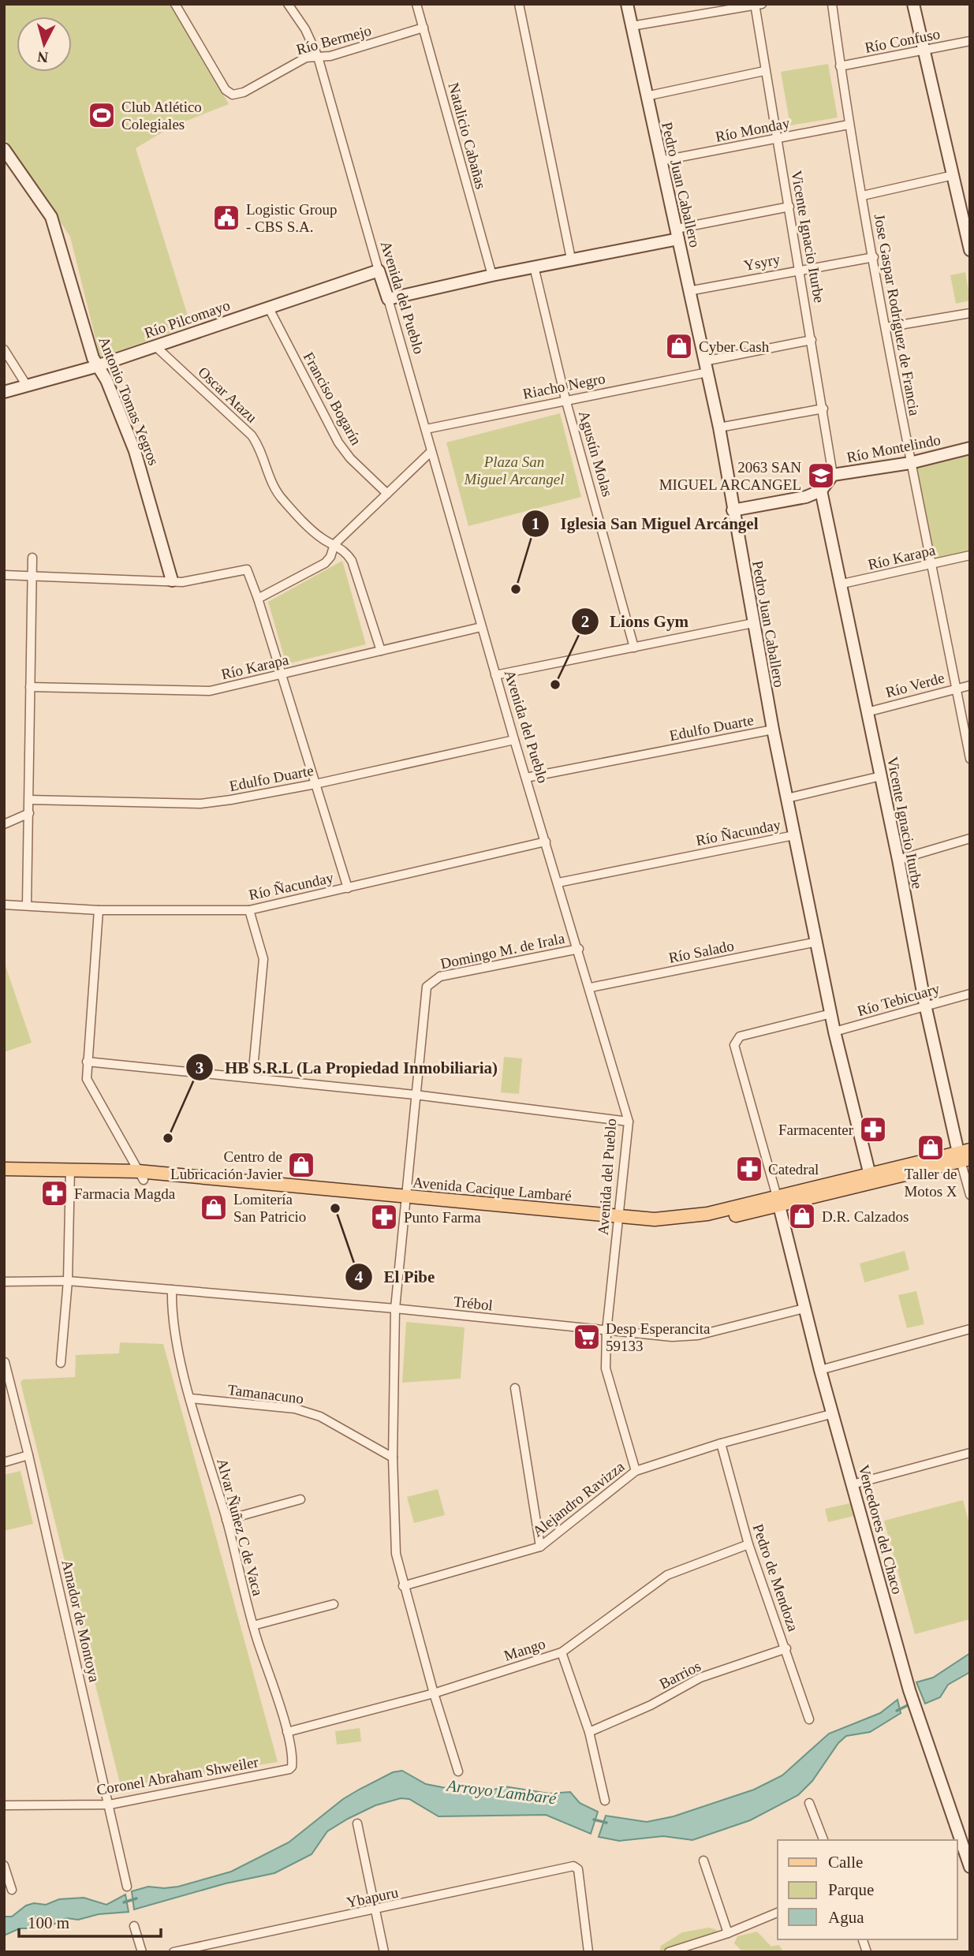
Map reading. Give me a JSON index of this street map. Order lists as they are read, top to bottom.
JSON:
{
  "streets": {
    "main road": ["Avenida Cacique Lambaré"],
    "street": [
      "Río Bermejo",
      "Río Confuso",
      "Río Monday",
      "Natalicio Cabañas",
      "Pedro Juan Caballero",
      "Vicente Ignacio Iturbe",
      "Ysyry",
      "Avenida del Pueblo",
      "Jose Gaspar Rodríguez de Francia",
      "Río Pilcomayo",
      "Riacho Negro",
      "Oscar Atazu",
      "Franciso Bogarín",
      "Antonio Tomas Yegros",
      "Río Montelindo",
      "Agustín Molas",
      "Río Karapa",
      "Río Verde",
      "Edulfo Duarte",
      "Río Ñacunday",
      "Domingo M. de Irala",
      "Río Salado",
      "Río Tebicuary",
      "Trébol",
      "Tamanacuno",
      "Alejandro Ravizza",
      "Alvar Ñuñez C de Vaca",
      "Vencedores del Chaco",
      "Pedro de Mendoza",
      "Amador de Montoya",
      "Mango",
      "Barrios",
      "Coronel Abraham Shweiler",
      "Ybapuru"
    ]
  },
  "crossings": [
    ["Río Bermejo", "Natalicio Cabañas"],
    ["Río Bermejo", "Avenida del Pueblo"],
    ["Río Confuso", "Jose Gaspar Rodríguez de Francia"],
    ["Río Monday", "Pedro Juan Caballero"],
    ["Río Monday", "Vicente Ignacio Iturbe"],
    ["Río Monday", "Jose Gaspar Rodríguez de Francia"],
    ["Pedro Juan Caballero", "Ysyry"],
    ["Pedro Juan Caballero", "Riacho Negro"],
    ["Pedro Juan Caballero", "Edulfo Duarte"],
    ["Pedro Juan Caballero", "Río Ñacunday"],
    ["Pedro Juan Caballero", "Río Salado"],
    ["Pedro Juan Caballero", "Río Tebicuary"],
    ["Pedro Juan Caballero", "Avenida Cacique Lambaré"],
    ["Vicente Ignacio Iturbe", "Ysyry"],
    ["Vicente Ignacio Iturbe", "Riacho Negro"],
    ["Vicente Ignacio Iturbe", "Río Montelindo"],
    ["Vicente Ignacio Iturbe", "Río Karapa"],
    ["Vicente Ignacio Iturbe", "Río Verde"],
    ["Vicente Ignacio Iturbe", "Río Ñacunday"],
    ["Vicente Ignacio Iturbe", "Río Tebicuary"],
    ["Vicente Ignacio Iturbe", "Avenida Cacique Lambaré"],
    ["Ysyry", "Jose Gaspar Rodríguez de Francia"],
    ["Avenida del Pueblo", "Río Pilcomayo"],
    ["Avenida del Pueblo", "Riacho Negro"],
    ["Avenida del Pueblo", "Río Karapa"],
    ["Avenida del Pueblo", "Edulfo Duarte"],
    ["Avenida del Pueblo", "Río Ñacunday"],
    ["Avenida del Pueblo", "Domingo M. de Irala"],
    ["Avenida del Pueblo", "Río Salado"],
    ["Avenida del Pueblo", "Avenida Cacique Lambaré"],
    ["Avenida del Pueblo", "Trébol"],
    ["Avenida del Pueblo", "Alejandro Ravizza"],
    ["Jose Gaspar Rodríguez de Francia", "Río Montelindo"],
    ["Jose Gaspar Rodríguez de Francia", "Río Karapa"],
    ["Jose Gaspar Rodríguez de Francia", "Río Verde"],
    ["Río Pilcomayo", "Oscar Atazu"],
    ["Río Pilcomayo", "Franciso Bogarín"],
    ["Río Pilcomayo", "Antonio Tomas Yegros"],
    ["Riacho Negro", "Agustín Molas"],
    ["Oscar Atazu", "Río Karapa"],
    ["Avenida Cacique Lambaré", "Vencedores del Chaco"],
    ["Trébol", "Alvar Ñuñez C de Vaca"],
    ["Trébol", "Vencedores del Chaco"],
    ["Tamanacuno", "Alvar Ñuñez C de Vaca"],
    ["Alejandro Ravizza", "Vencedores del Chaco"],
    ["Alejandro Ravizza", "Pedro de Mendoza"],
    ["Alvar Ñuñez C de Vaca", "Mango"],
    ["Alvar Ñuñez C de Vaca", "Coronel Abraham Shweiler"],
    ["Pedro de Mendoza", "Mango"],
    ["Pedro de Mendoza", "Barrios"],
    ["Amador de Montoya", "Coronel Abraham Shweiler"]
  ],
  "water": ["Arroyo Lambaré"],
  "parks": ["Plaza San Miguel Arcangel"],
  "places": {
    "sports": ["Club Atlético Colegiales"],
    "public building": ["Logistic Group - CBS S.A."],
    "shop": [
      "Cyber Cash",
      "Taller de Motos X",
      "Centro de Lubricación Javier",
      "Lomitería San Patricio",
      "D.R. Calzados"
    ],
    "school or university": ["2063 SAN MIGUEL ARCANGEL"],
    "other": [
      "Iglesia San Miguel Arcángel",
      "Lions Gym",
      "HB S.R.L (La Propiedad Inmobiliaria)",
      "El Pibe"
    ],
    "pharmacy": [
      "Farmacenter",
      "Catedral",
      "Farmacia Magda",
      "Punto Farma"
    ],
    "supermarket": ["Desp Esperancita 59133"]
  },
  "legend": ["Calle", "Parque", "Agua"],
  "scale_bar": "100 m",
  "north": "bottom"
}
